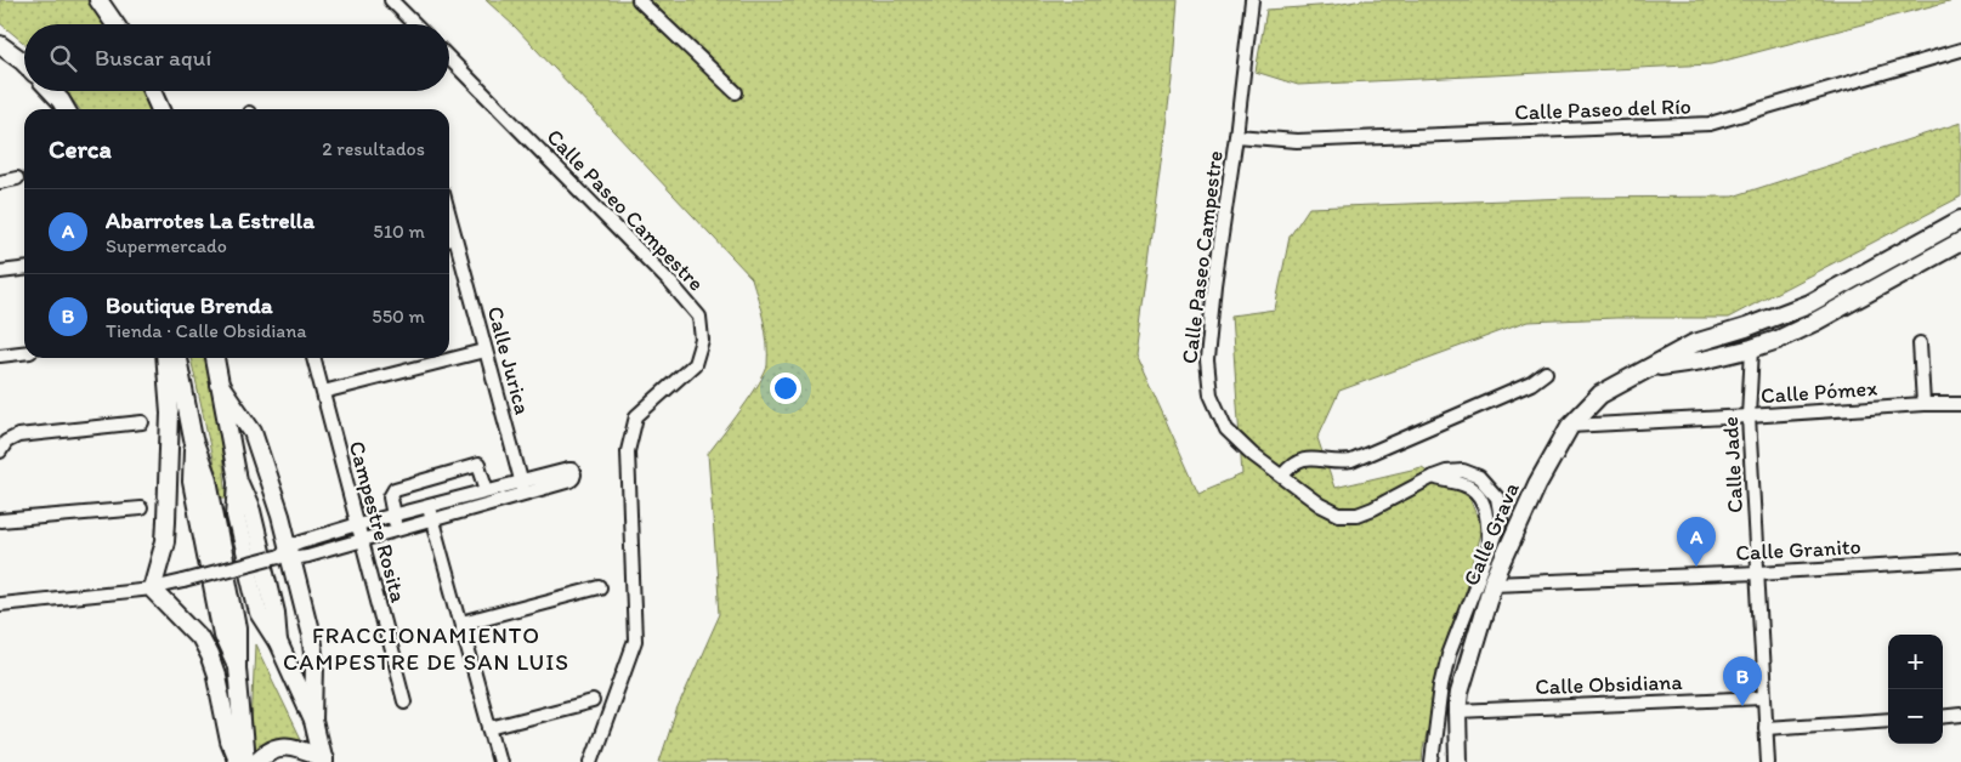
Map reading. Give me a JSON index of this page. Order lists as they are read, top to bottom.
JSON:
{
  "streets": {
    "main road": ["Calle Grava"],
    "street": [
      "Calle Paseo del Río",
      "Calle Paseo Campestre",
      "Calle Jurica",
      "Calle Pómex",
      "Calle Jade",
      "Campestre Rosita",
      "Calle Granito",
      "Calle Obsidiana"
    ]
  },
  "crossings": [
    ["Calle Paseo del Río", "Calle Paseo Campestre"],
    ["Calle Pómex", "Calle Jade"],
    ["Calle Pómex", "Calle Grava"],
    ["Calle Jade", "Calle Grava"],
    ["Calle Jade", "Calle Granito"],
    ["Calle Jade", "Calle Obsidiana"],
    ["Calle Grava", "Calle Granito"],
    ["Calle Grava", "Calle Obsidiana"]
  ],
  "districts": ["FRACCIONAMIENTO CAMPESTRE DE SAN LUIS"],
  "page": {
    "search": "Buscar aquí",
    "heading": ["Cerca", "2 resultados"],
    "list": [
      {
        "mark": "A",
        "name": "Abarrotes La Estrella",
        "note": "Supermercado",
        "value": "510 m"
      },
      {
        "mark": "B",
        "name": "Boutique Brenda",
        "note": "Tienda · Calle Obsidiana",
        "value": "550 m"
      }
    ],
    "pins": ["A", "B"],
    "map_buttons": ["+", "−"]
  }
}
